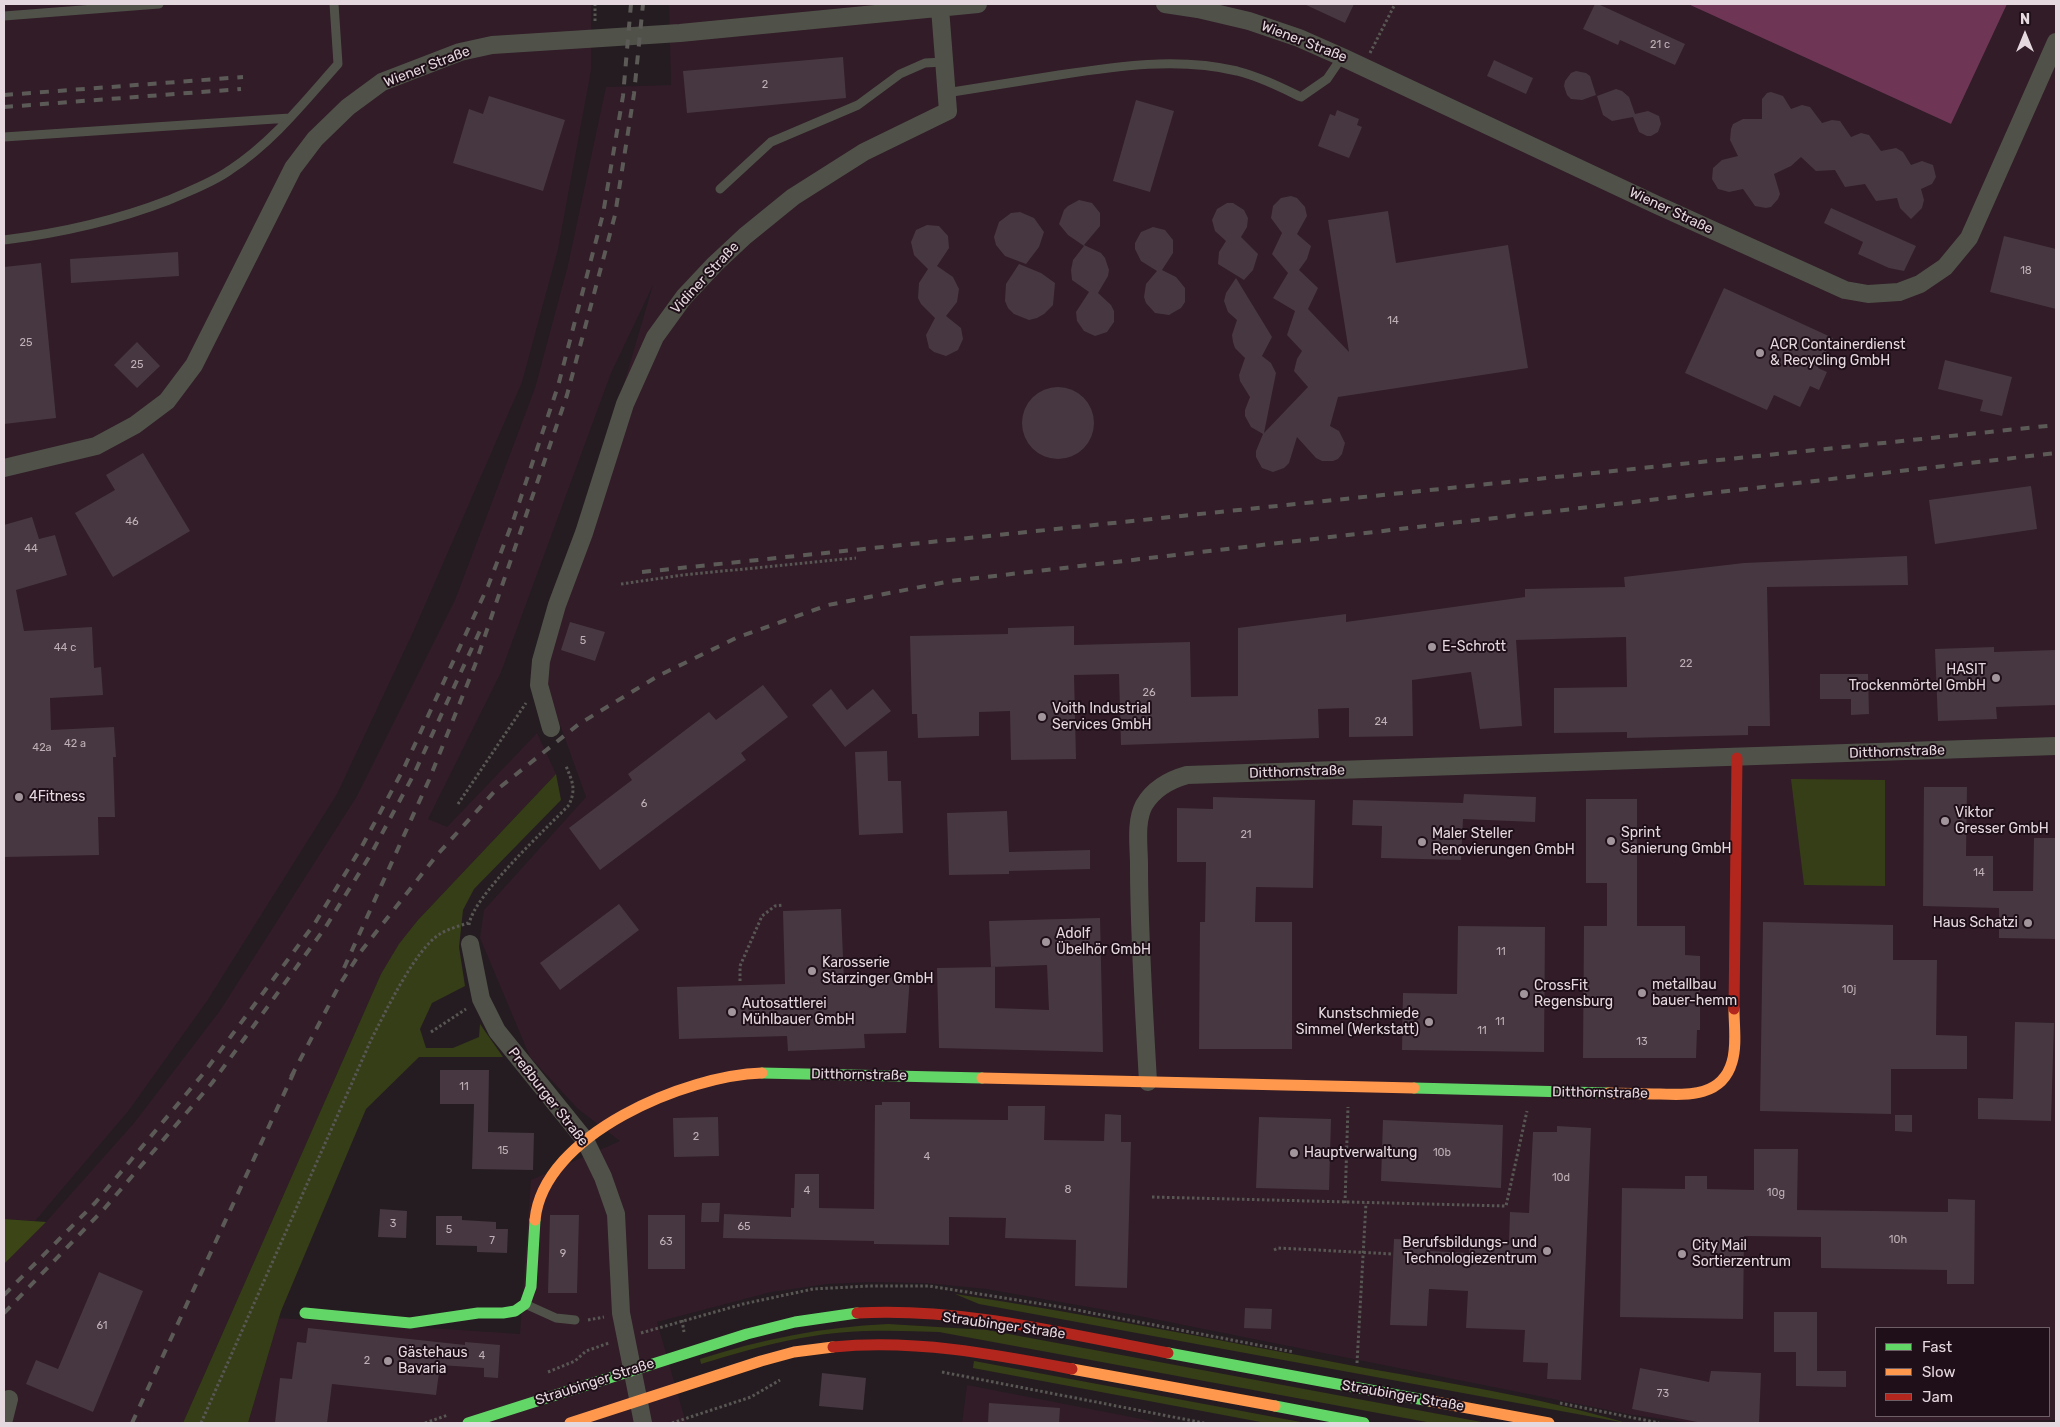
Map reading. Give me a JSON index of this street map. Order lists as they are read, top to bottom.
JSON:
{
  "streets": {
    "main road": ["Ditthornstraße", "Straubinger Straße"],
    "street": ["Wiener Straße", "Vidiner Straße", "Preßburger Straße"]
  },
  "crossings": [
    ["Wiener Straße", "Vidiner Straße"],
    ["Ditthornstraße", "Preßburger Straße"],
    ["Preßburger Straße", "Straubinger Straße"]
  ],
  "places": [
    "ACR Containerdienst & Recycling GmbH",
    "E-Schrott",
    "HASIT Trockenmörtel GmbH",
    "Voith Industrial Services GmbH",
    "4Fitness",
    "Viktor Gresser GmbH",
    "Sprint Sanierung GmbH",
    "Maler Steller Renovierungen GmbH",
    "Haus Schatzi",
    "Adolf Übelhör GmbH",
    "Karosserie Starzinger GmbH",
    "metallbau bauer-hemm",
    "CrossFit Regensburg",
    "Autosattlerei Mühlbauer GmbH",
    "Kunstschmiede Simmel (Werkstatt)",
    "Hauptverwaltung",
    "Berufsbildungs- und Technologiezentrum",
    "City Mail Sortierzentrum",
    "Gästehaus Bavaria"
  ],
  "house_numbers": [
    "21 c",
    "2",
    "18",
    "14",
    "25",
    "25",
    "46",
    "44",
    "5",
    "44 c",
    "22",
    "26",
    "24",
    "42 a",
    "42a",
    "6",
    "21",
    "14",
    "11",
    "10j",
    "11",
    "11",
    "13",
    "11",
    "2",
    "15",
    "10b",
    "4",
    "10d",
    "8",
    "4",
    "10g",
    "3",
    "65",
    "5",
    "10h",
    "7",
    "63",
    "9",
    "61",
    "4",
    "2",
    "73"
  ],
  "legend": ["Fast", "Slow", "Jam"],
  "north": "top"
}
